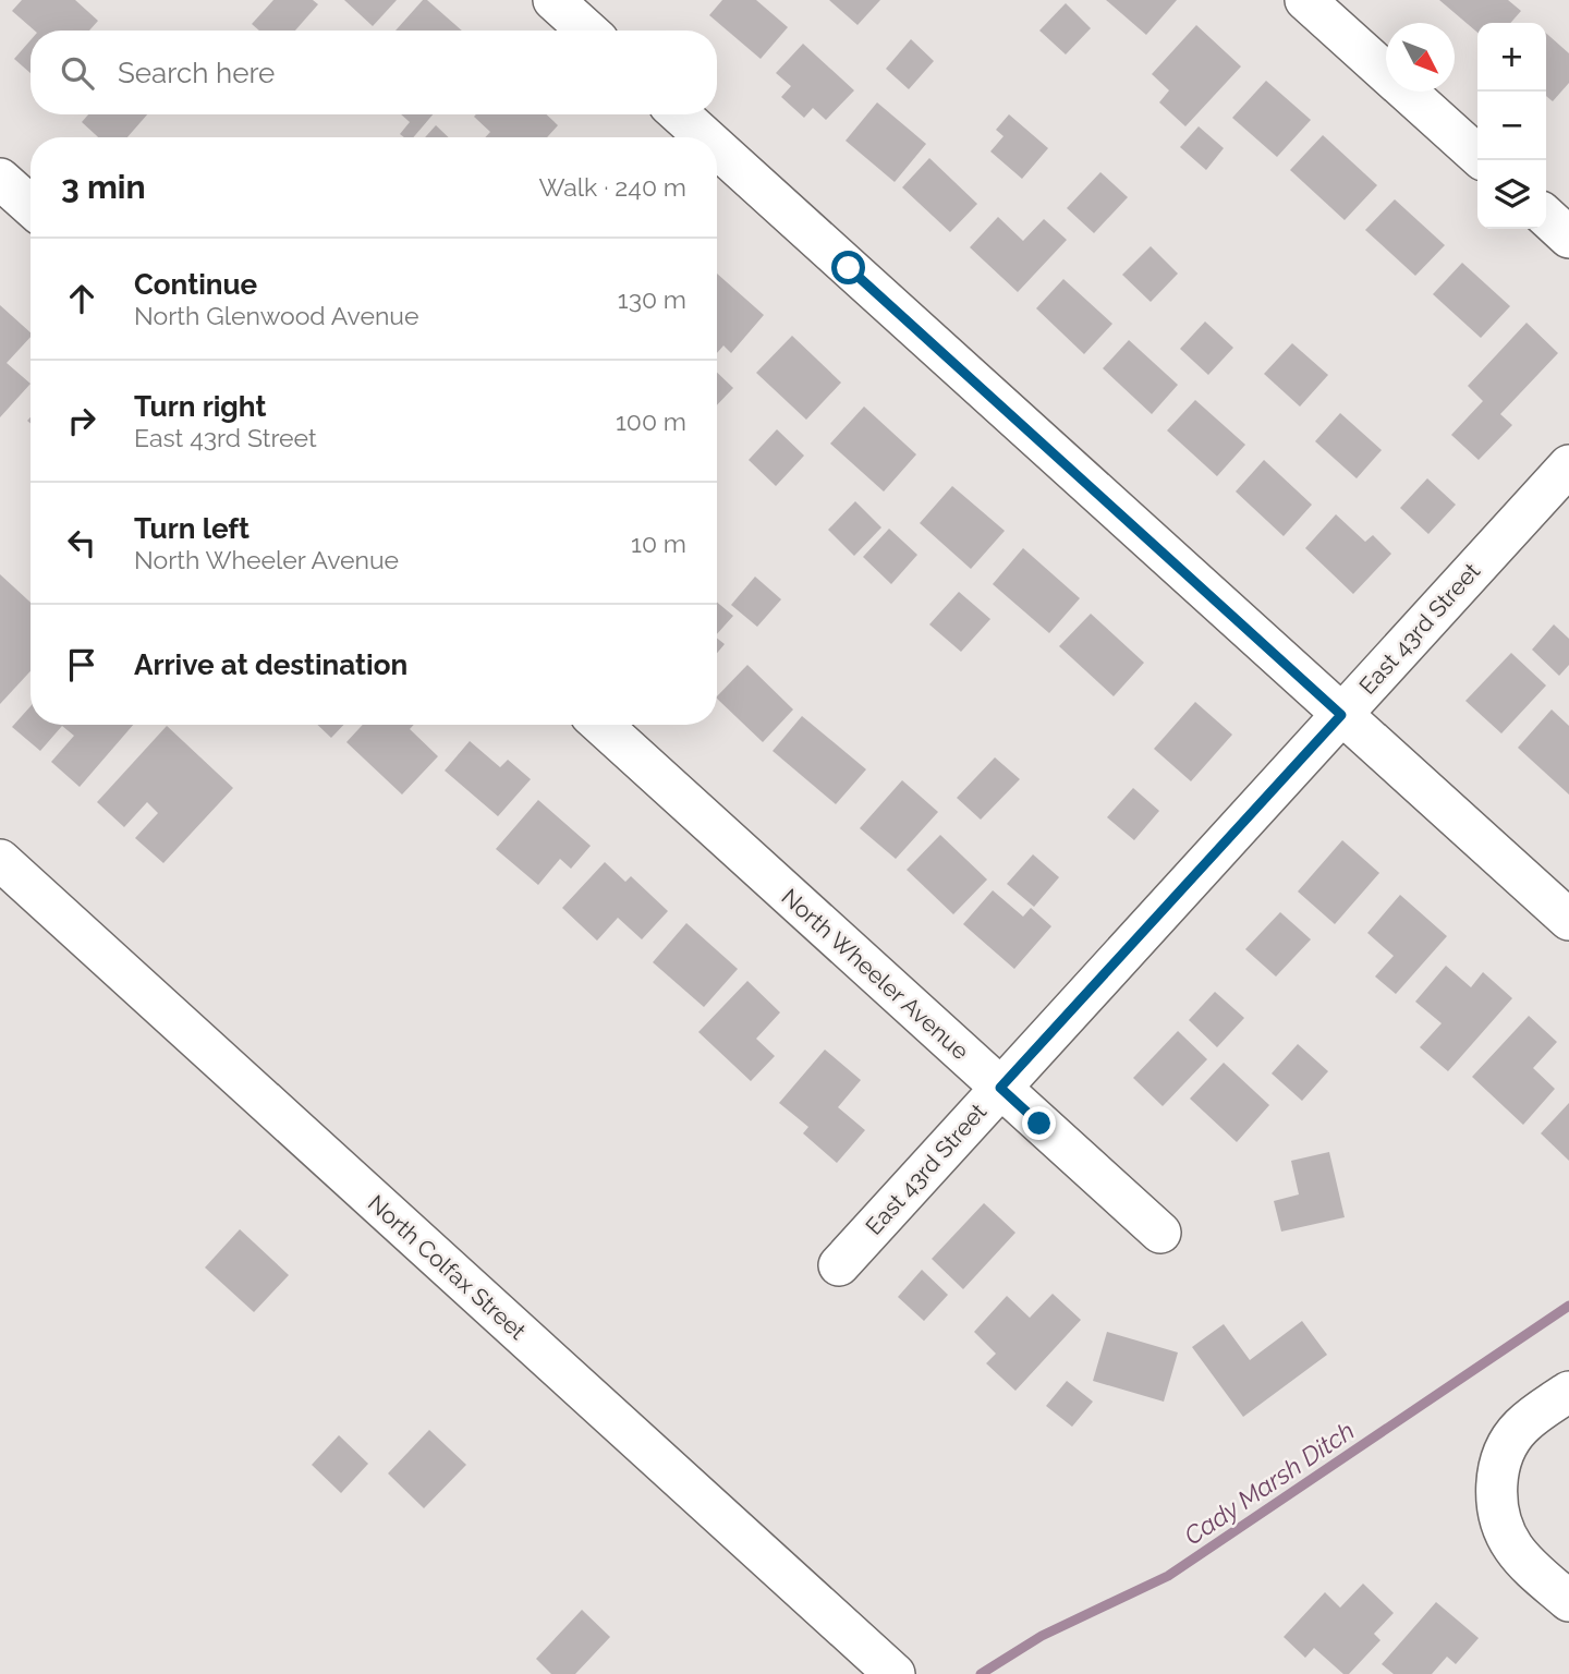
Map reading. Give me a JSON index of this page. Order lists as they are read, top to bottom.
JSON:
{
  "streets": {
    "street": ["East 43rd Street", "North Wheeler Avenue", "North Colfax Street"]
  },
  "crossings": [
    ["East 43rd Street", "North Wheeler Avenue"]
  ],
  "water": ["Cady Marsh Ditch"],
  "north": "bottom right",
  "page": {
    "map_buttons": ["+", "−"],
    "search": "Search here",
    "heading": ["3 min", "Walk · 240 m"],
    "list": [
      ["Continue", "North Glenwood Avenue", "130 m"],
      ["Turn right", "East 43rd Street", "100 m"],
      ["Turn left", "North Wheeler Avenue", "10 m"],
      "Arrive at destination"
    ]
  }
}
